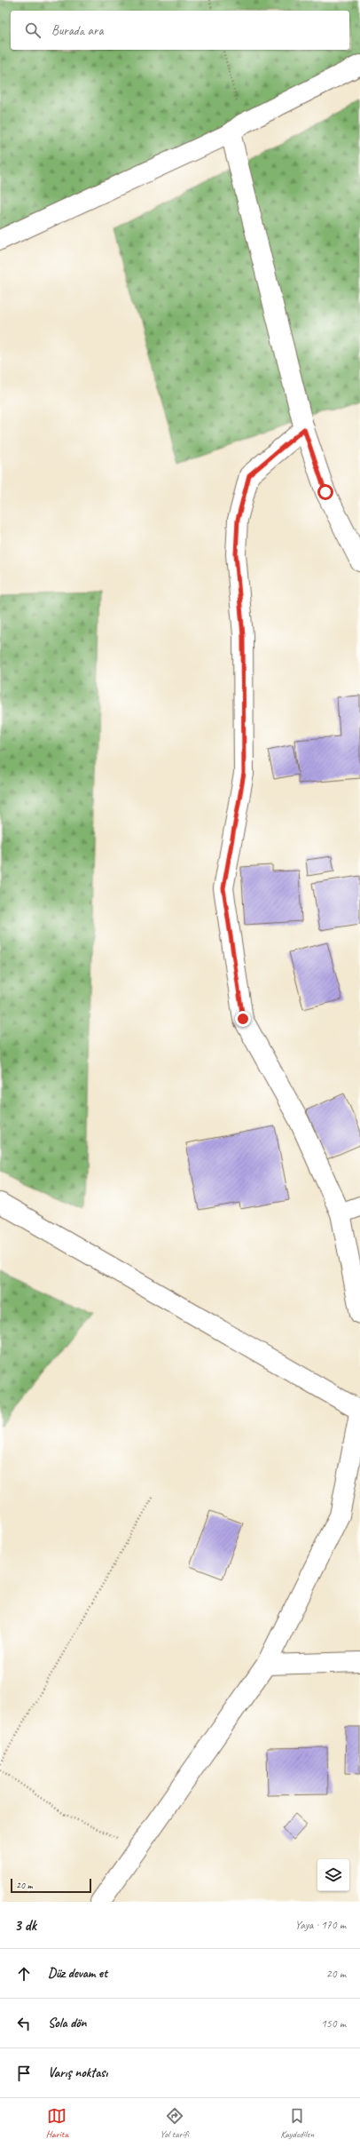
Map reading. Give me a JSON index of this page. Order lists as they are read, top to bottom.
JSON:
{
  "scale_bar": "20 m",
  "page": {
    "search": "Burada ara",
    "scale": "20 m",
    "heading": ["3 dk", "Yaya · 170 m"],
    "list": [
      ["Düz devam et", "20 m"],
      ["Sola dön", "150 m"],
      "Varış noktası"
    ],
    "nav": ["Harita", "Yol tarifi", "Kaydedilen"]
  }
}
